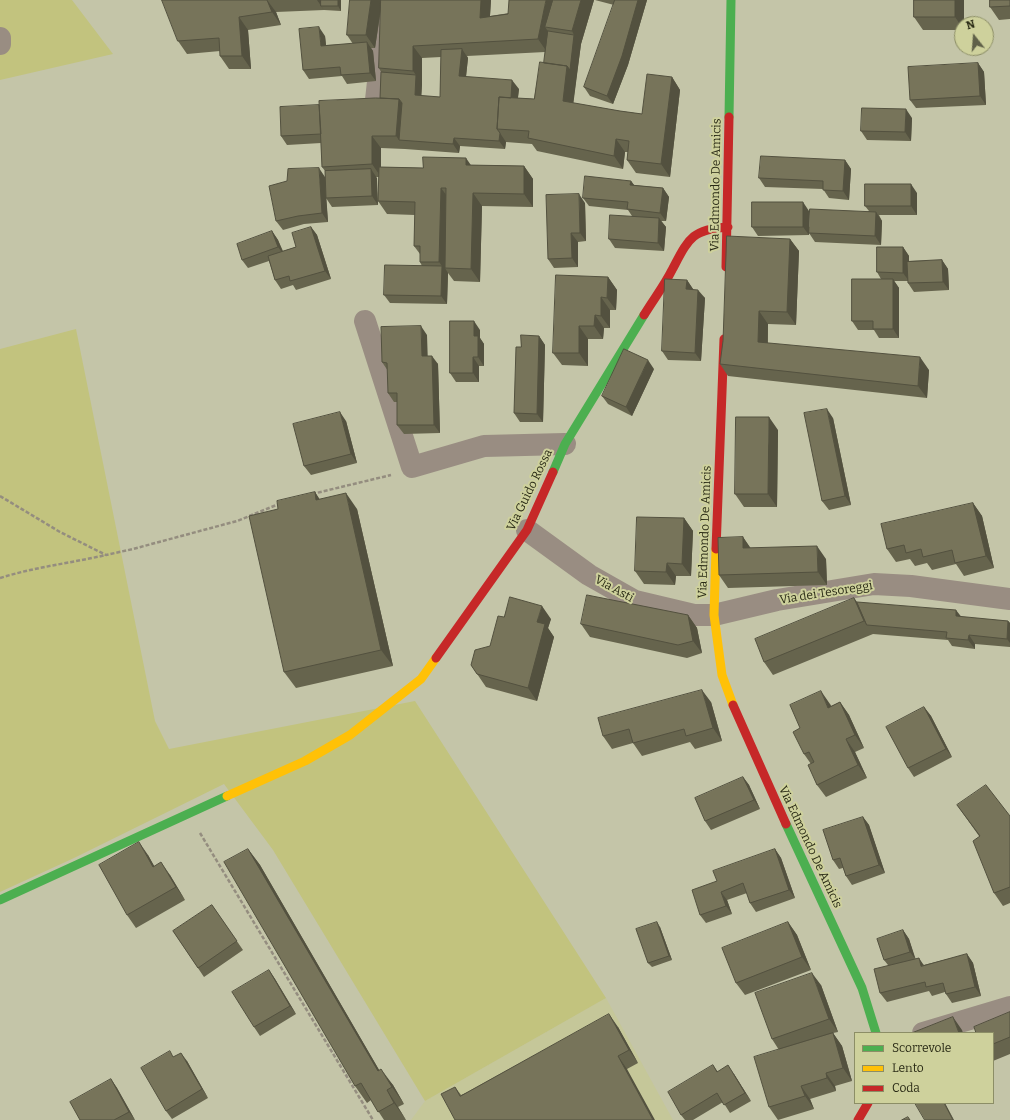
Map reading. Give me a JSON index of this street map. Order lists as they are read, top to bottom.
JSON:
{
  "streets": {
    "street": [
      "Via Edmondo De Amicis",
      "Via Guido Rossa",
      "Via Asti",
      "Via dei Tesoreggi"
    ]
  },
  "crossings": [
    ["Via Edmondo De Amicis", "Via Guido Rossa"],
    ["Via Edmondo De Amicis", "Via Asti"],
    ["Via Edmondo De Amicis", "Via dei Tesoreggi"],
    ["Via Guido Rossa", "Via Asti"],
    ["Via Asti", "Via dei Tesoreggi"]
  ],
  "legend": ["Scorrevole", "Lento", "Coda"],
  "north": "top"
}
